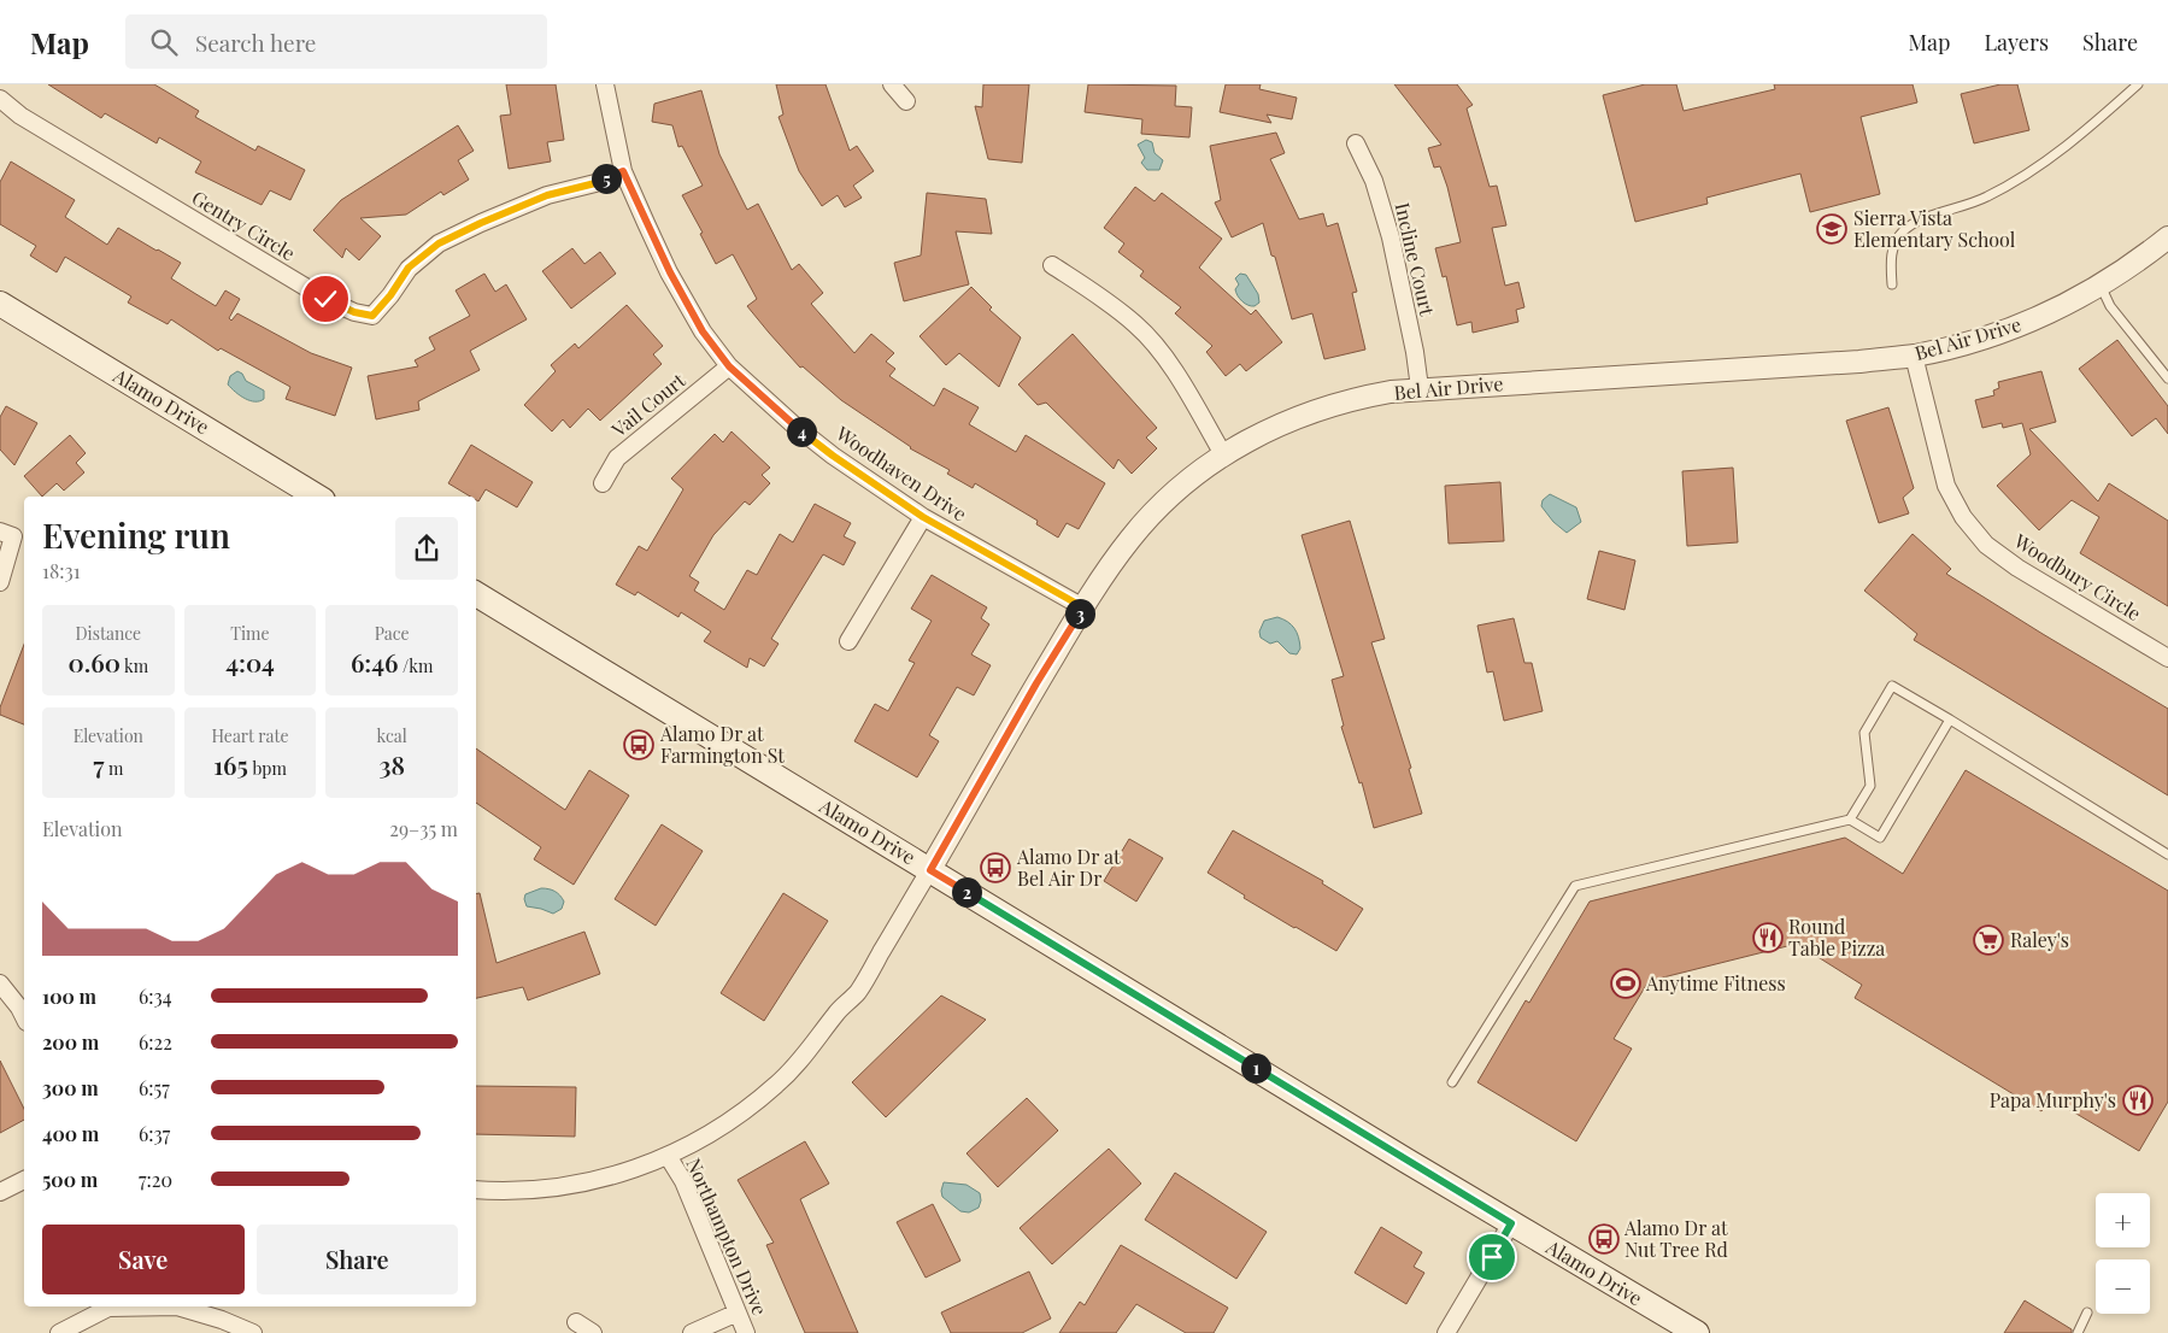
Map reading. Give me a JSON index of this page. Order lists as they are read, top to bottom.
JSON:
{
  "streets": {
    "main road": ["Alamo Drive"],
    "street": [
      "Gentry Circle",
      "Incline Court",
      "Bel Air Drive",
      "Vail Court",
      "Woodhaven Drive",
      "Woodbury Circle",
      "Northampton Drive"
    ]
  },
  "crossings": [
    ["Gentry Circle", "Woodhaven Drive"],
    ["Incline Court", "Bel Air Drive"],
    ["Bel Air Drive", "Alamo Drive"],
    ["Bel Air Drive", "Woodhaven Drive"],
    ["Bel Air Drive", "Woodbury Circle"],
    ["Vail Court", "Woodhaven Drive"]
  ],
  "places": {
    "school or university": ["Sierra Vista Elementary School"],
    "bus stop": ["Alamo Dr at Farmington St", "Alamo Dr at Bel Air Dr", "Alamo Dr at Nut Tree Rd"],
    "restaurant": ["Round Table Pizza", "Papa Murphy's"],
    "supermarket": ["Raley's"],
    "sports": ["Anytime Fitness"]
  },
  "page": {
    "header": "Map",
    "search": "Search here",
    "nav": ["Map", "Layers", "Share"],
    "pins": [
      "5",
      "4",
      "3",
      "2",
      "1"
    ],
    "heading": ["Evening run", "18:31"],
    "stats": [
      ["Distance", "0.60 km"],
      ["Time", "4:04"],
      ["Pace", "6:46 /km"],
      ["Elevation", "7 m"],
      ["Heart rate", "165 bpm"],
      ["kcal", "38"]
    ],
    "chart": ["Elevation", "29–35 m"],
    "list": [
      {
        "name": "100 m",
        "note": "6:34"
      },
      {
        "name": "200 m",
        "note": "6:22"
      },
      {
        "name": "300 m",
        "note": "6:57"
      },
      {
        "name": "400 m",
        "note": "6:37"
      },
      {
        "name": "500 m",
        "note": "7:20"
      }
    ],
    "map_buttons": ["+", "−"],
    "buttons": ["Save", "Share"]
  }
}
